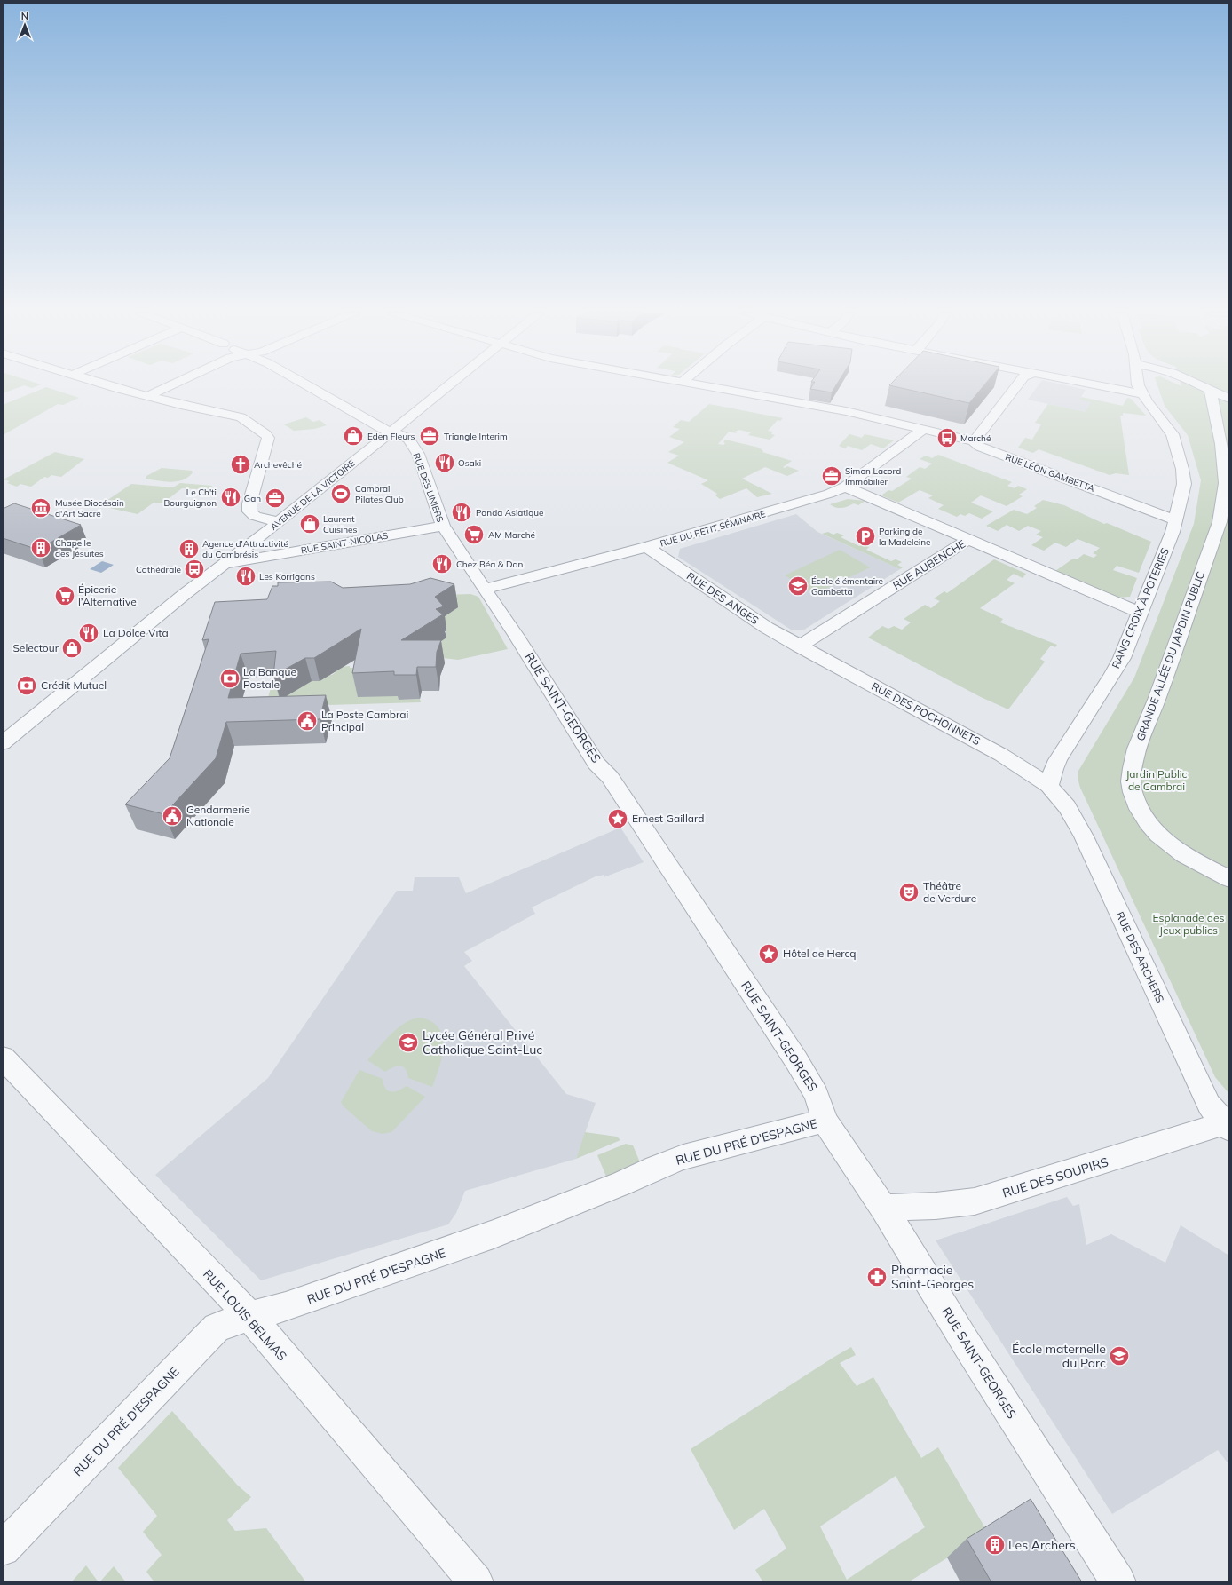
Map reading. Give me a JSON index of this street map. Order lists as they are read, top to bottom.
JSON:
{
  "streets": {
    "street": [
      "RUE LÉON GAMBETTA",
      "RUE DES LINIERS",
      "AVENUE DE LA VICTOIRE",
      "RUE DU PETIT SÉMINAIRE",
      "RUE SAINT-NICOLAS",
      "RUE AUBENCHE",
      "RUE DES ANGES",
      "RANG CROIX À POTERIES",
      "GRANDE ALLÉE DU JARDIN PUBLIC",
      "RUE SAINT-GEORGES",
      "RUE DES POCHONNETS",
      "RUE DES ARCHERS",
      "RUE DU PRÉ D'ESPAGNE",
      "RUE DES SOUPIRS",
      "RUE LOUIS BELMAS"
    ]
  },
  "crossings": [
    ["RUE LÉON GAMBETTA", "RUE DU PETIT SÉMINAIRE"],
    ["RUE LÉON GAMBETTA", "RANG CROIX À POTERIES"],
    ["RUE DES LINIERS", "AVENUE DE LA VICTOIRE"],
    ["RUE DES LINIERS", "RUE DU PETIT SÉMINAIRE"],
    ["RUE DES LINIERS", "RUE SAINT-NICOLAS"],
    ["RUE DES LINIERS", "RUE SAINT-GEORGES"],
    ["AVENUE DE LA VICTOIRE", "RUE SAINT-NICOLAS"],
    ["RUE DU PETIT SÉMINAIRE", "RUE AUBENCHE"],
    ["RUE DU PETIT SÉMINAIRE", "RUE DES ANGES"],
    ["RUE DU PETIT SÉMINAIRE", "RUE SAINT-GEORGES"],
    ["RUE AUBENCHE", "RUE DES ANGES"],
    ["RUE AUBENCHE", "RANG CROIX À POTERIES"],
    ["RUE AUBENCHE", "RUE DES POCHONNETS"],
    ["RUE DES ANGES", "RUE DES POCHONNETS"],
    ["RANG CROIX À POTERIES", "RUE DES POCHONNETS"],
    ["RANG CROIX À POTERIES", "RUE DES ARCHERS"],
    ["RUE SAINT-GEORGES", "RUE DU PRÉ D'ESPAGNE"],
    ["RUE SAINT-GEORGES", "RUE DES SOUPIRS"],
    ["RUE DES POCHONNETS", "RUE DES ARCHERS"],
    ["RUE DES ARCHERS", "RUE DES SOUPIRS"],
    ["RUE DU PRÉ D'ESPAGNE", "RUE LOUIS BELMAS"]
  ],
  "parks": ["Jardin Public de Cambrai", "Esplanade des Jeux publics"],
  "places": {
    "shop": ["Eden Fleurs", "Laurent Cuisines", "Selectour"],
    "office": ["Triangle Interim", "Simon Lacord Immobilier", "Gan"],
    "bus stop": ["Marché", "Cathédrale"],
    "restaurant": [
      "Osaki",
      "Le Ch'ti Bourguignon",
      "Panda Asiatique",
      "Chez Béa & Dan",
      "Les Korrigans",
      "La Dolce Vita"
    ],
    "church": ["Archevêché"],
    "sports": ["Cambrai Pilates Club"],
    "museum": ["Musée Diocésain d'Art Sacré"],
    "supermarket": ["AM Marché", "Épicerie l’Alternative"],
    "parking": ["Parking de la Madeleine"],
    "building": ["Chapelle des Jésuites", "Agence d'Attractivité du Cambrésis", "Les Archers"],
    "school or university": ["École élémentaire Gambetta", "Lycée Général Privé Catholique Saint-Luc", "École maternelle du Parc"],
    "bank": ["La Banque Postale", "Crédit Mutuel"],
    "public building": ["La Poste Cambrai Principal", "Gendarmerie Nationale"],
    "place": ["Ernest Gaillard", "Hôtel de Hercq"],
    "theatre": ["Théâtre de Verdure"],
    "pharmacy": ["Pharmacie Saint-Georges"]
  },
  "north": "top"
}
